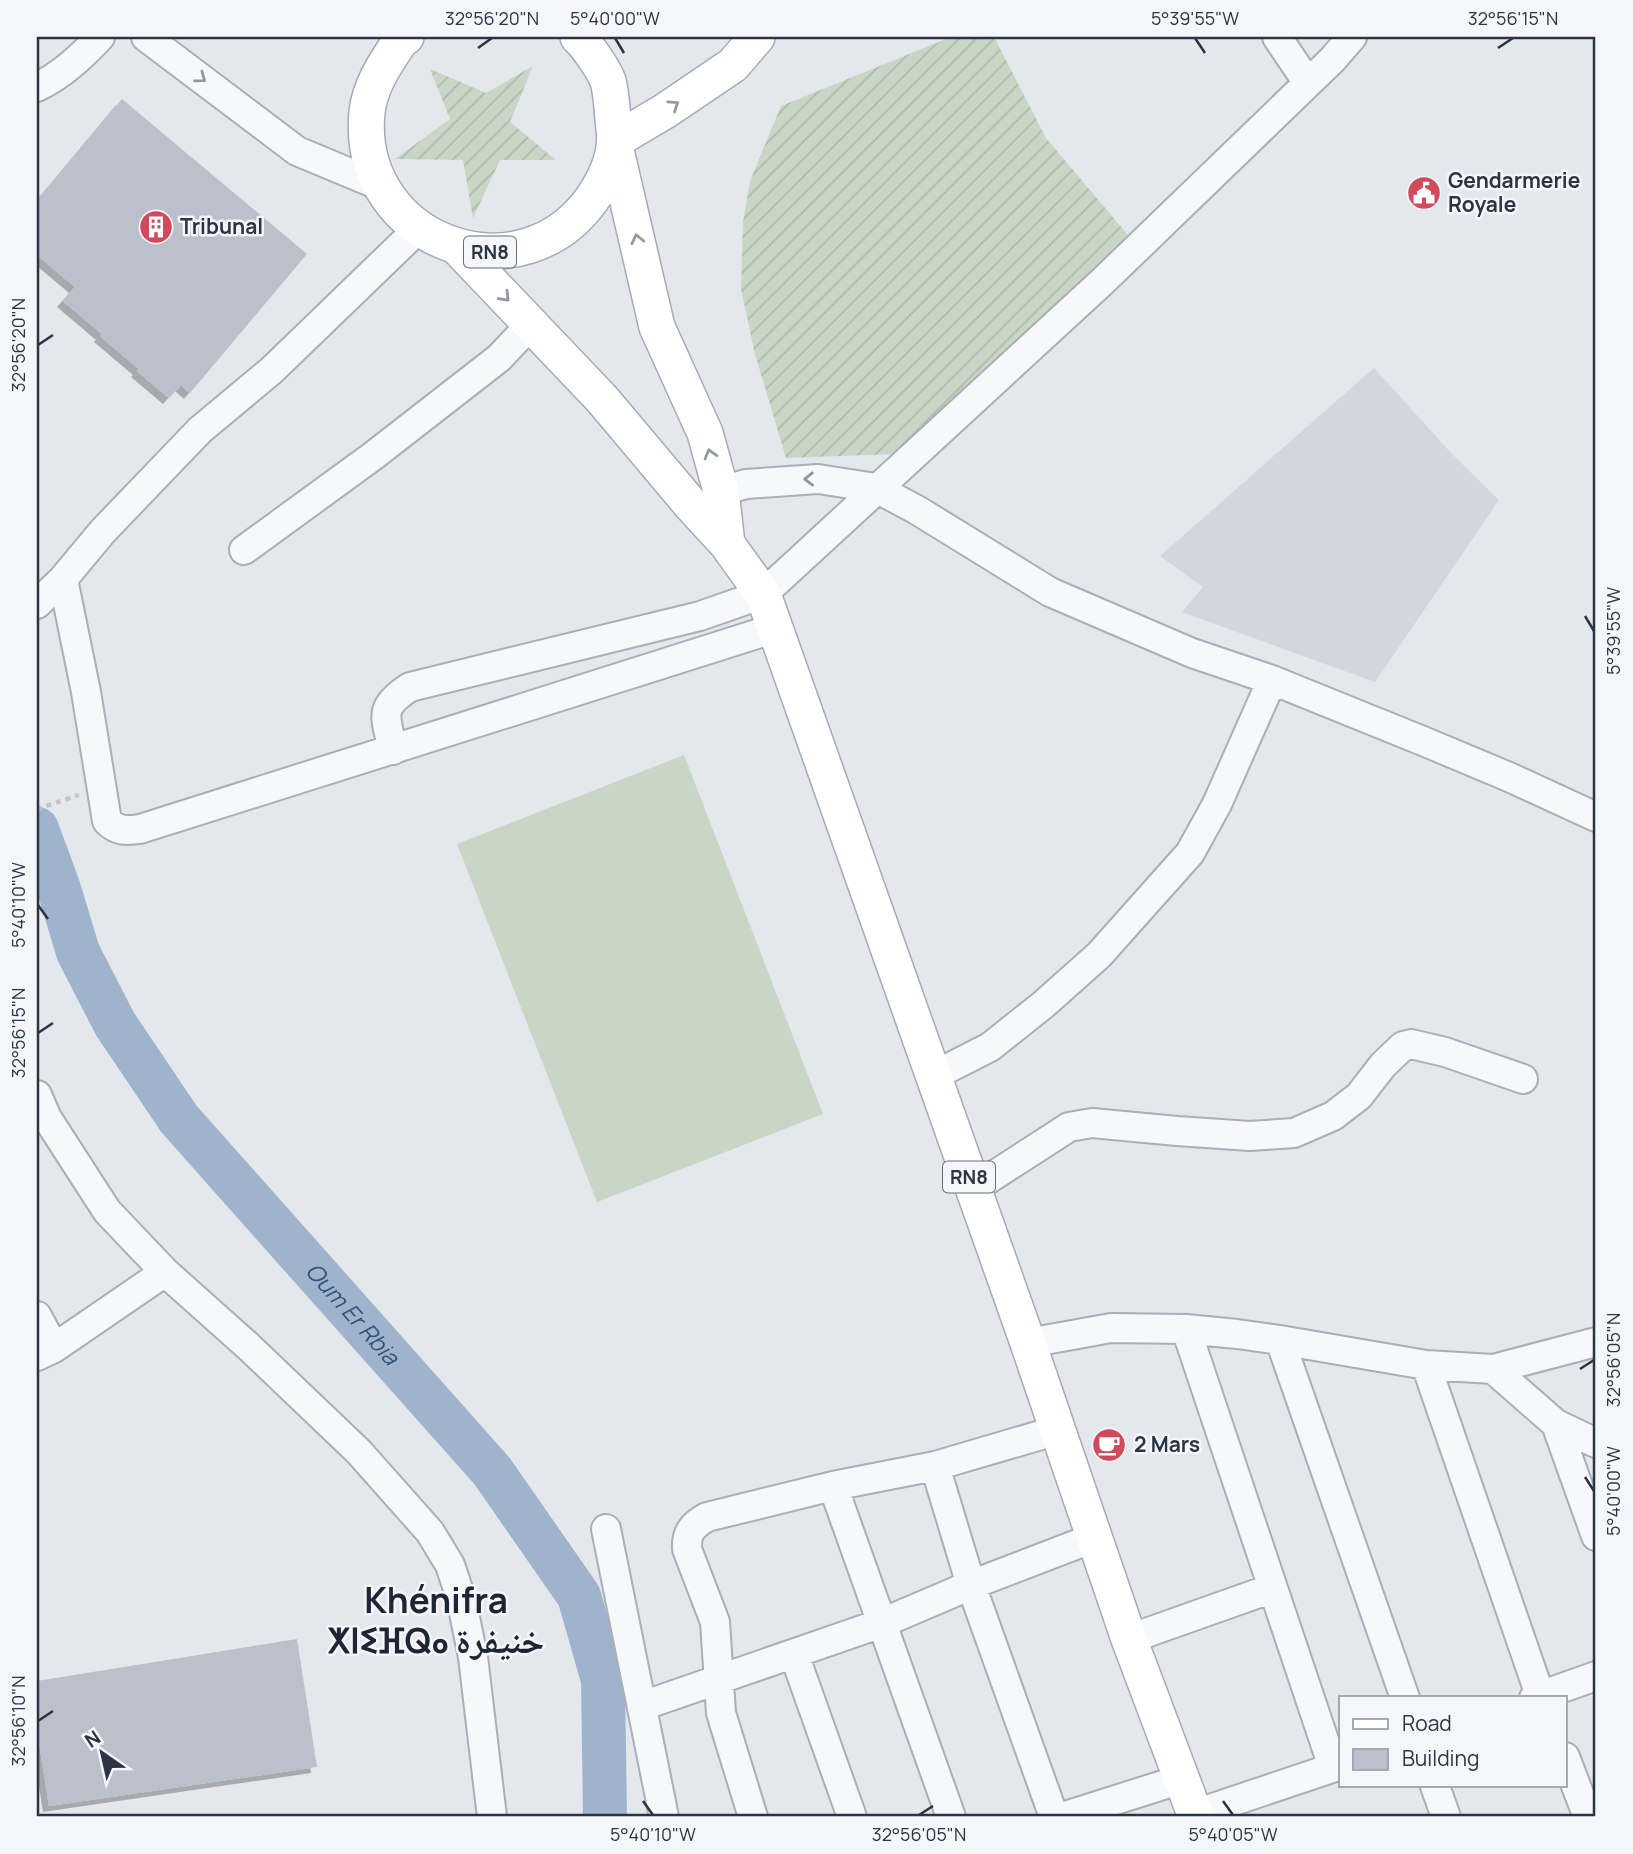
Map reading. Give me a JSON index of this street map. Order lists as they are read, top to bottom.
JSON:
{
  "streets": {
    "main road": ["RN8"]
  },
  "districts": ["Khénifra ⵅⵏⵉⴼⵕⴰ خنيفرة"],
  "water": ["Oum Er Rbia"],
  "places": {
    "public building": ["Gendarmerie Royale"],
    "building": ["Tribunal"],
    "cafe": ["2 Mars"]
  },
  "legend": ["Road", "Building"],
  "north": "top left",
  "coordinates": [
    "32°56'20\"N",
    "5°40'00\"W",
    "5°39'55\"W",
    "32°56'15\"N",
    "5°40'10\"W",
    "32°56'05\"N",
    "32°56'10\"N",
    "5°40'05\"W"
  ]
}
